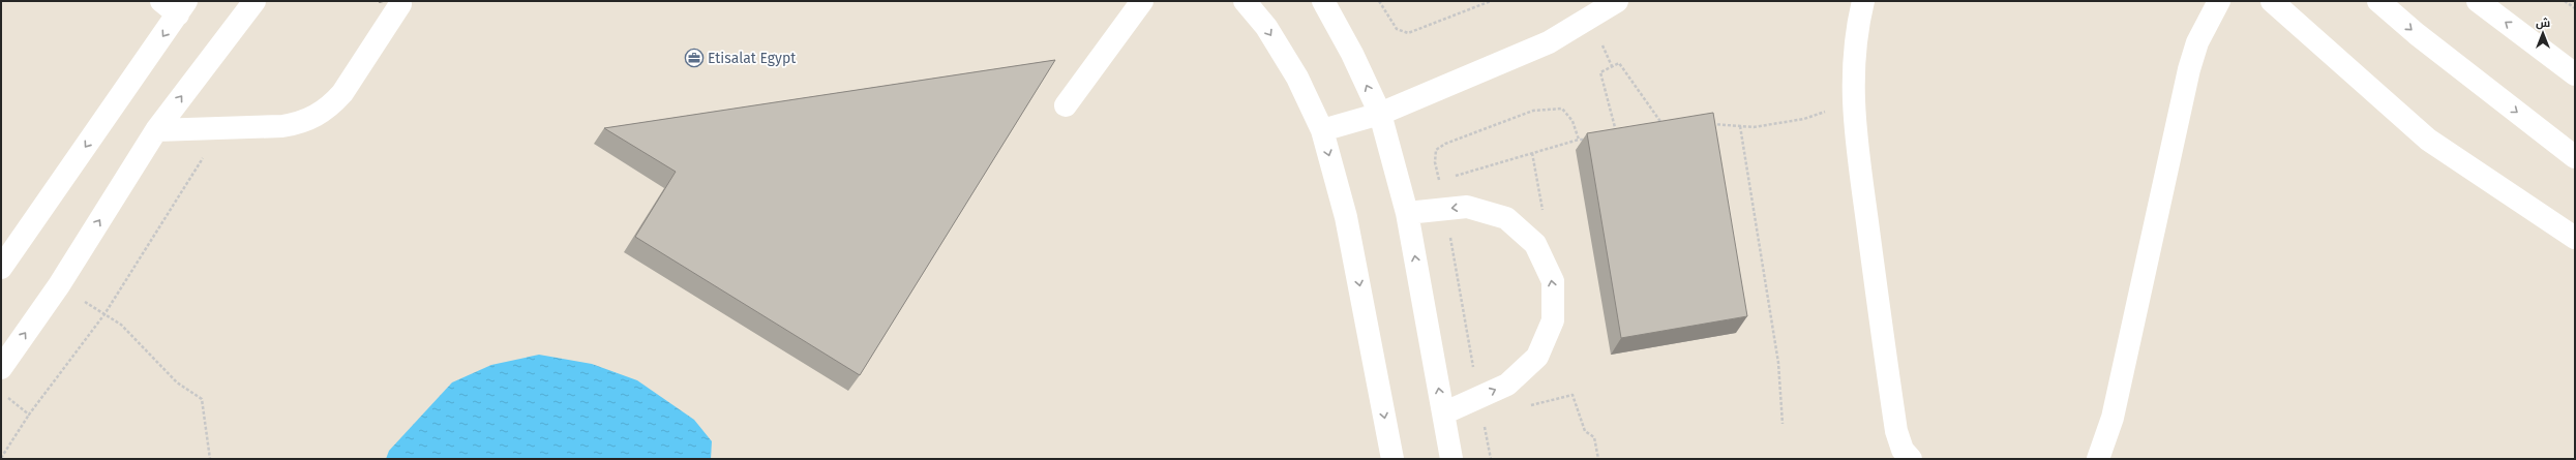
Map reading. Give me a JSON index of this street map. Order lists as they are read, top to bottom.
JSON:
{
  "places": {
    "office": ["Etisalat Egypt"]
  },
  "north": "top"
}
